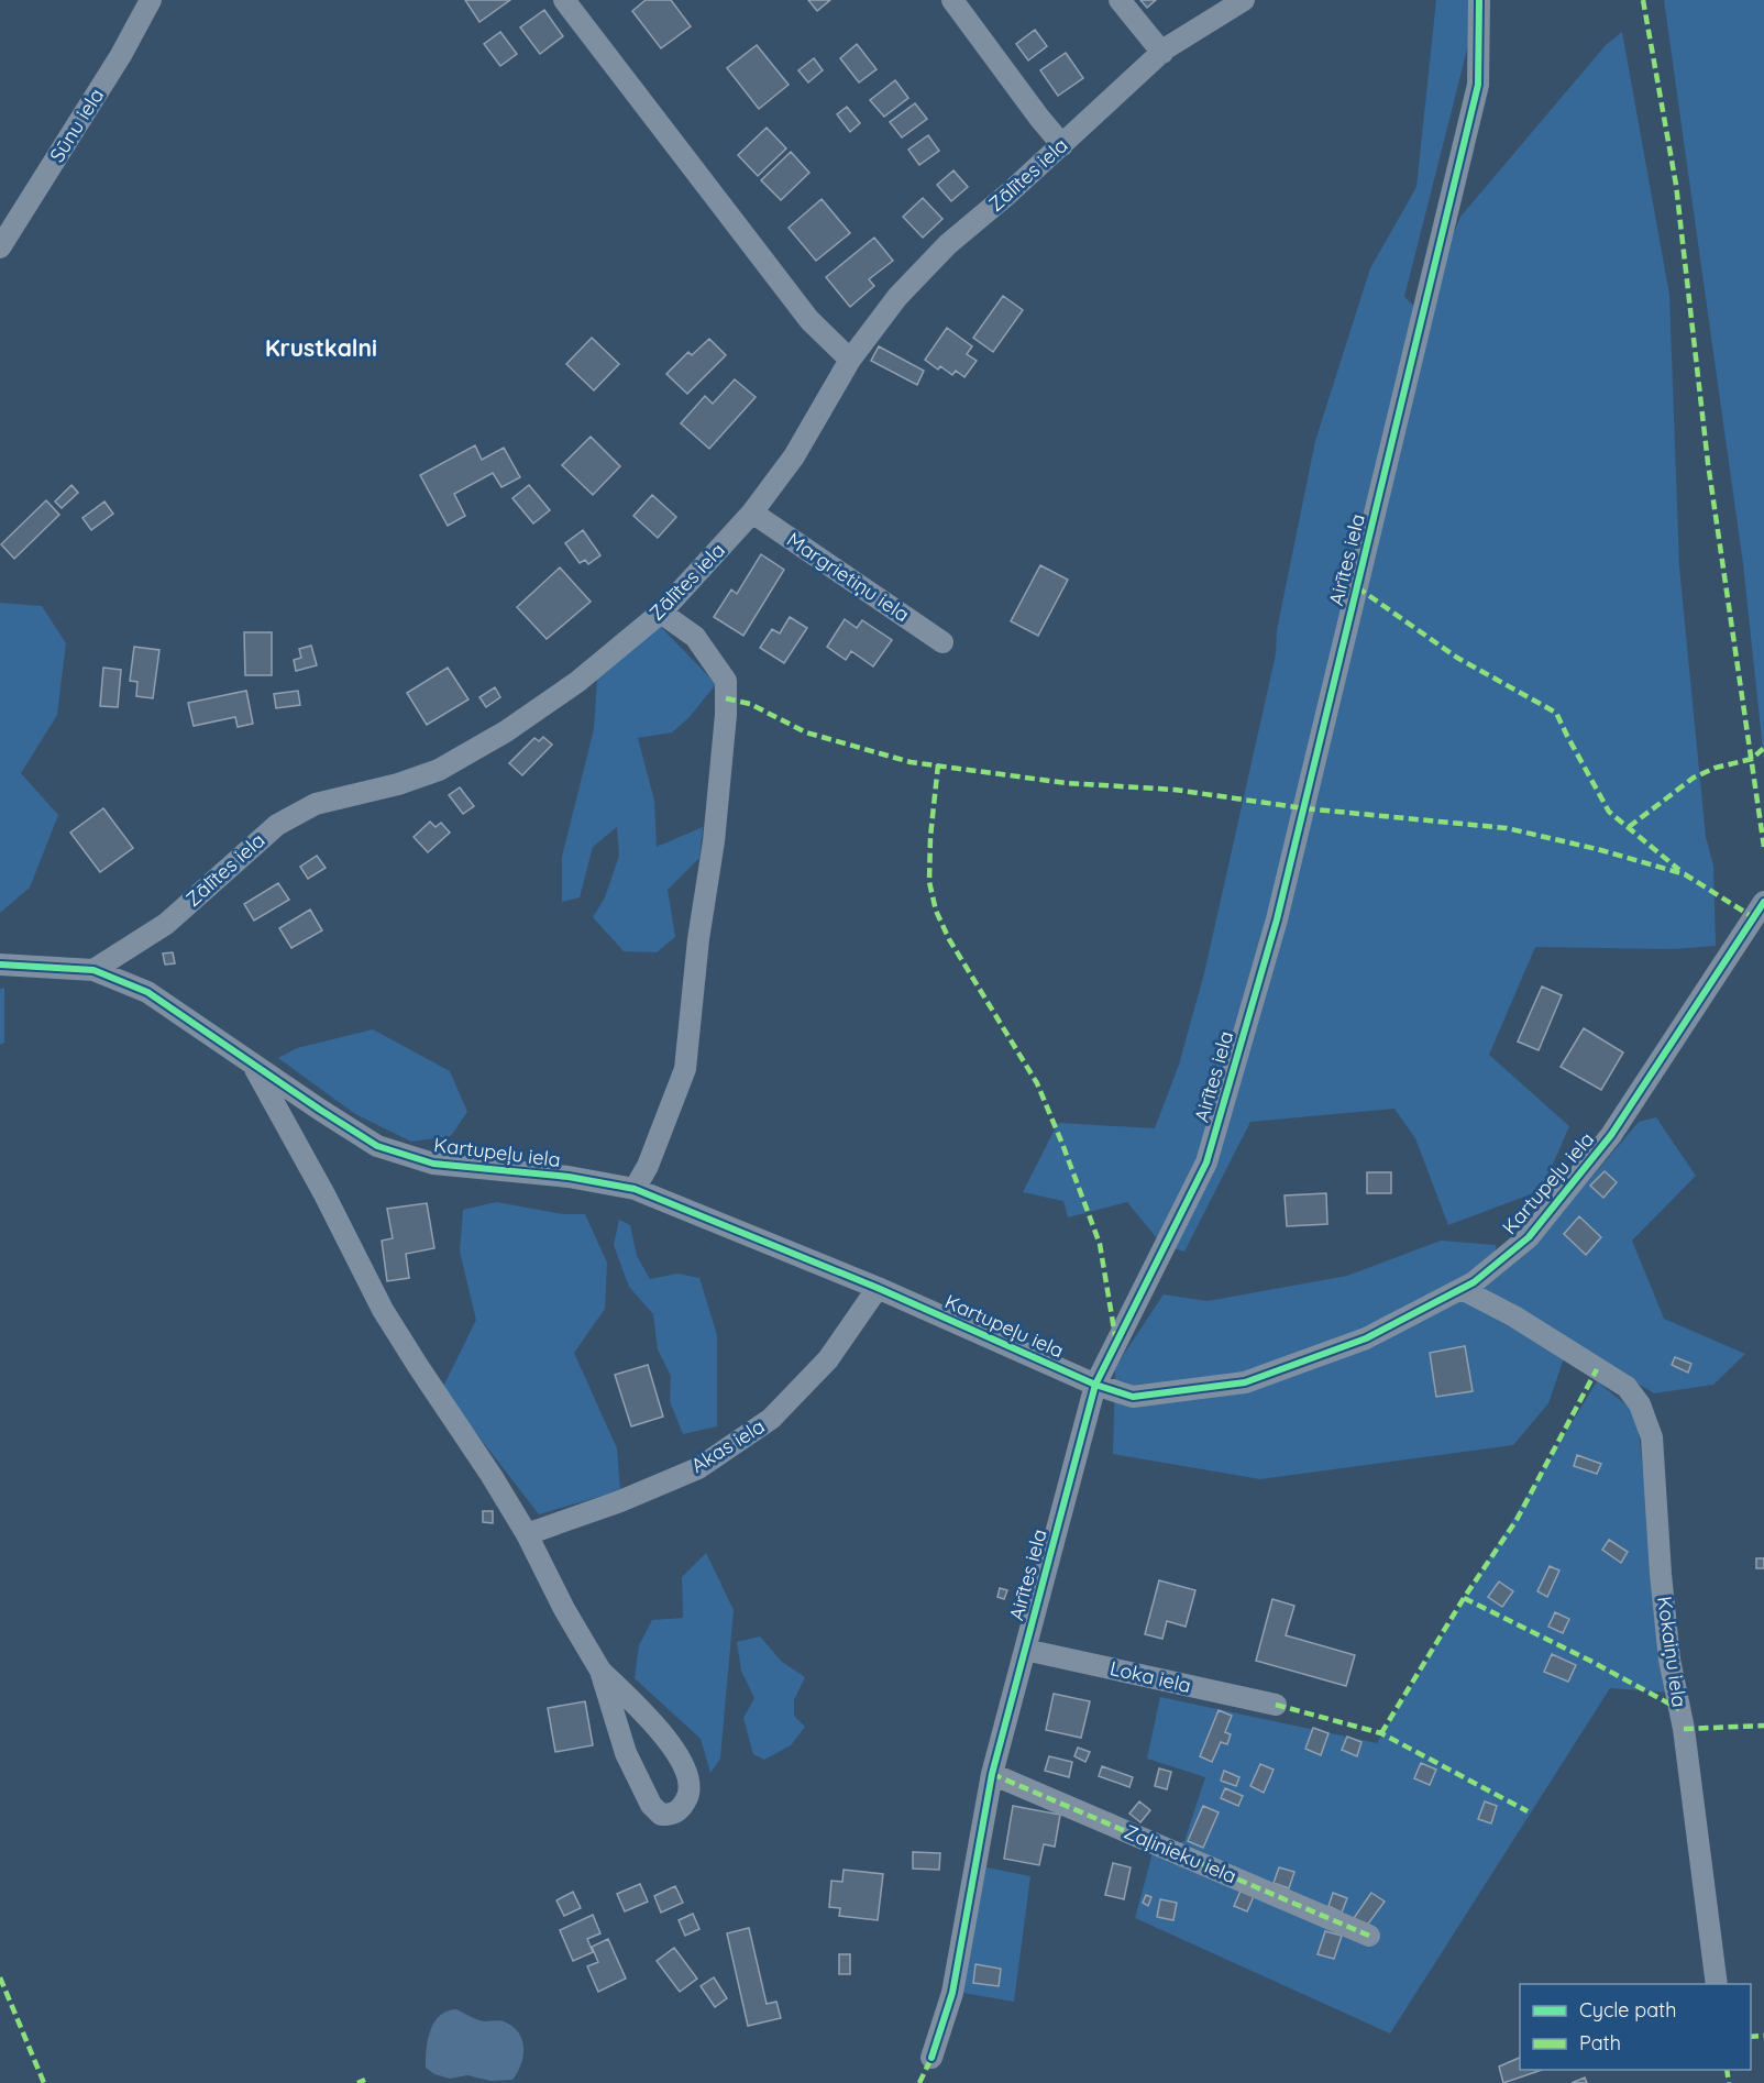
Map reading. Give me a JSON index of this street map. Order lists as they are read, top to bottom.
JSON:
{
  "streets": {
    "street": [
      "Sūnu iela",
      "Zālītes iela",
      "Airītes iela",
      "Margrietiņu iela",
      "Kartupeļu iela",
      "Akas iela",
      "Kokaiņu iela",
      "Loka iela",
      "Zaļinieku iela"
    ]
  },
  "crossings": [
    ["Zālītes iela", "Margrietiņu iela"],
    ["Zālītes iela", "Kartupeļu iela"],
    ["Airītes iela", "Kartupeļu iela"],
    ["Airītes iela", "Loka iela"],
    ["Airītes iela", "Zaļinieku iela"],
    ["Kartupeļu iela", "Akas iela"],
    ["Kartupeļu iela", "Kokaiņu iela"]
  ],
  "districts": ["Krustkalni"],
  "legend": ["Cycle path", "Path"]
}
